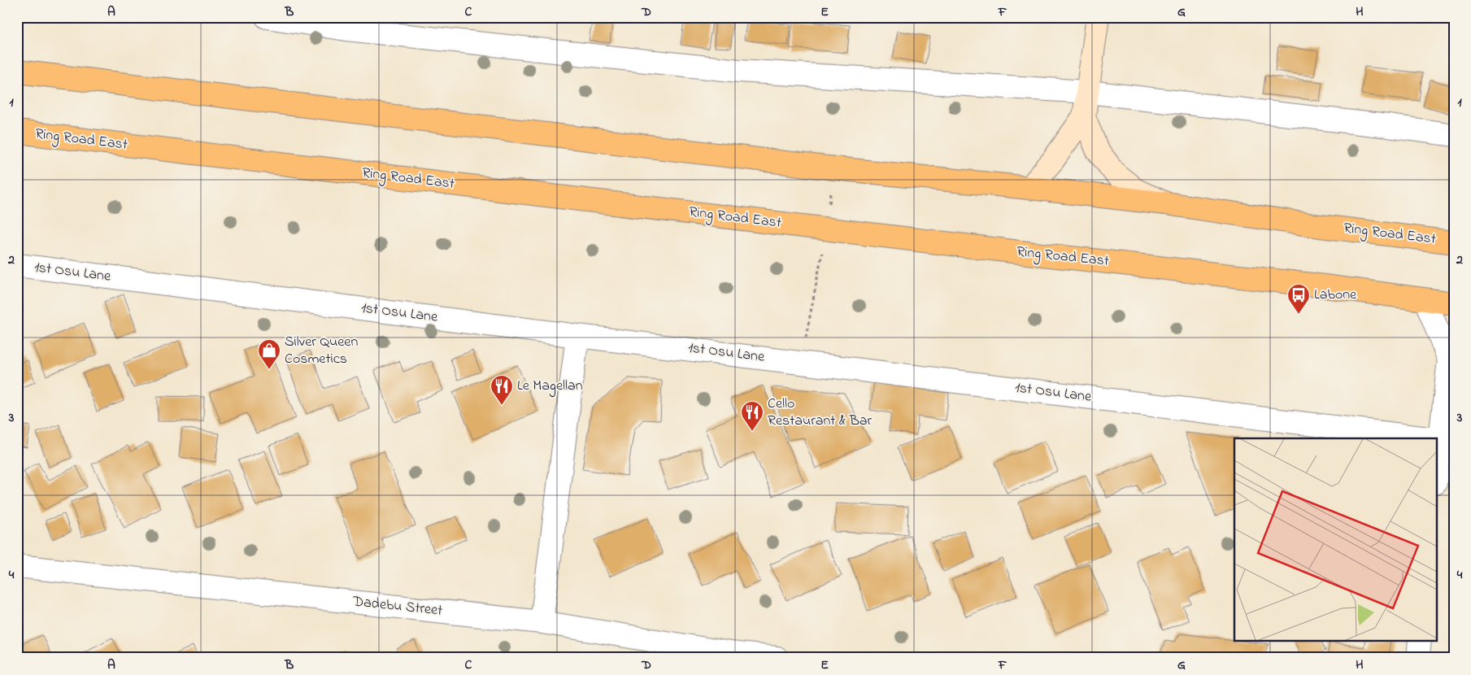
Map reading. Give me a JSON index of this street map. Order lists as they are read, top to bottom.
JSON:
{
  "streets": {
    "main road": ["Ring Road East"],
    "street": ["1st Osu Lane", "Dadebu Street"]
  },
  "places": {
    "bus stop": ["Labone"],
    "shop": ["Silver Queen Cosmetics"],
    "restaurant": ["Le Magellan", "Cello Restaurant & Bar"]
  },
  "grid": {
    "columns": [
      "A",
      "B",
      "C",
      "D",
      "E",
      "F",
      "G",
      "H"
    ],
    "rows": [
      "1",
      "2",
      "3",
      "4"
    ]
  }
}
